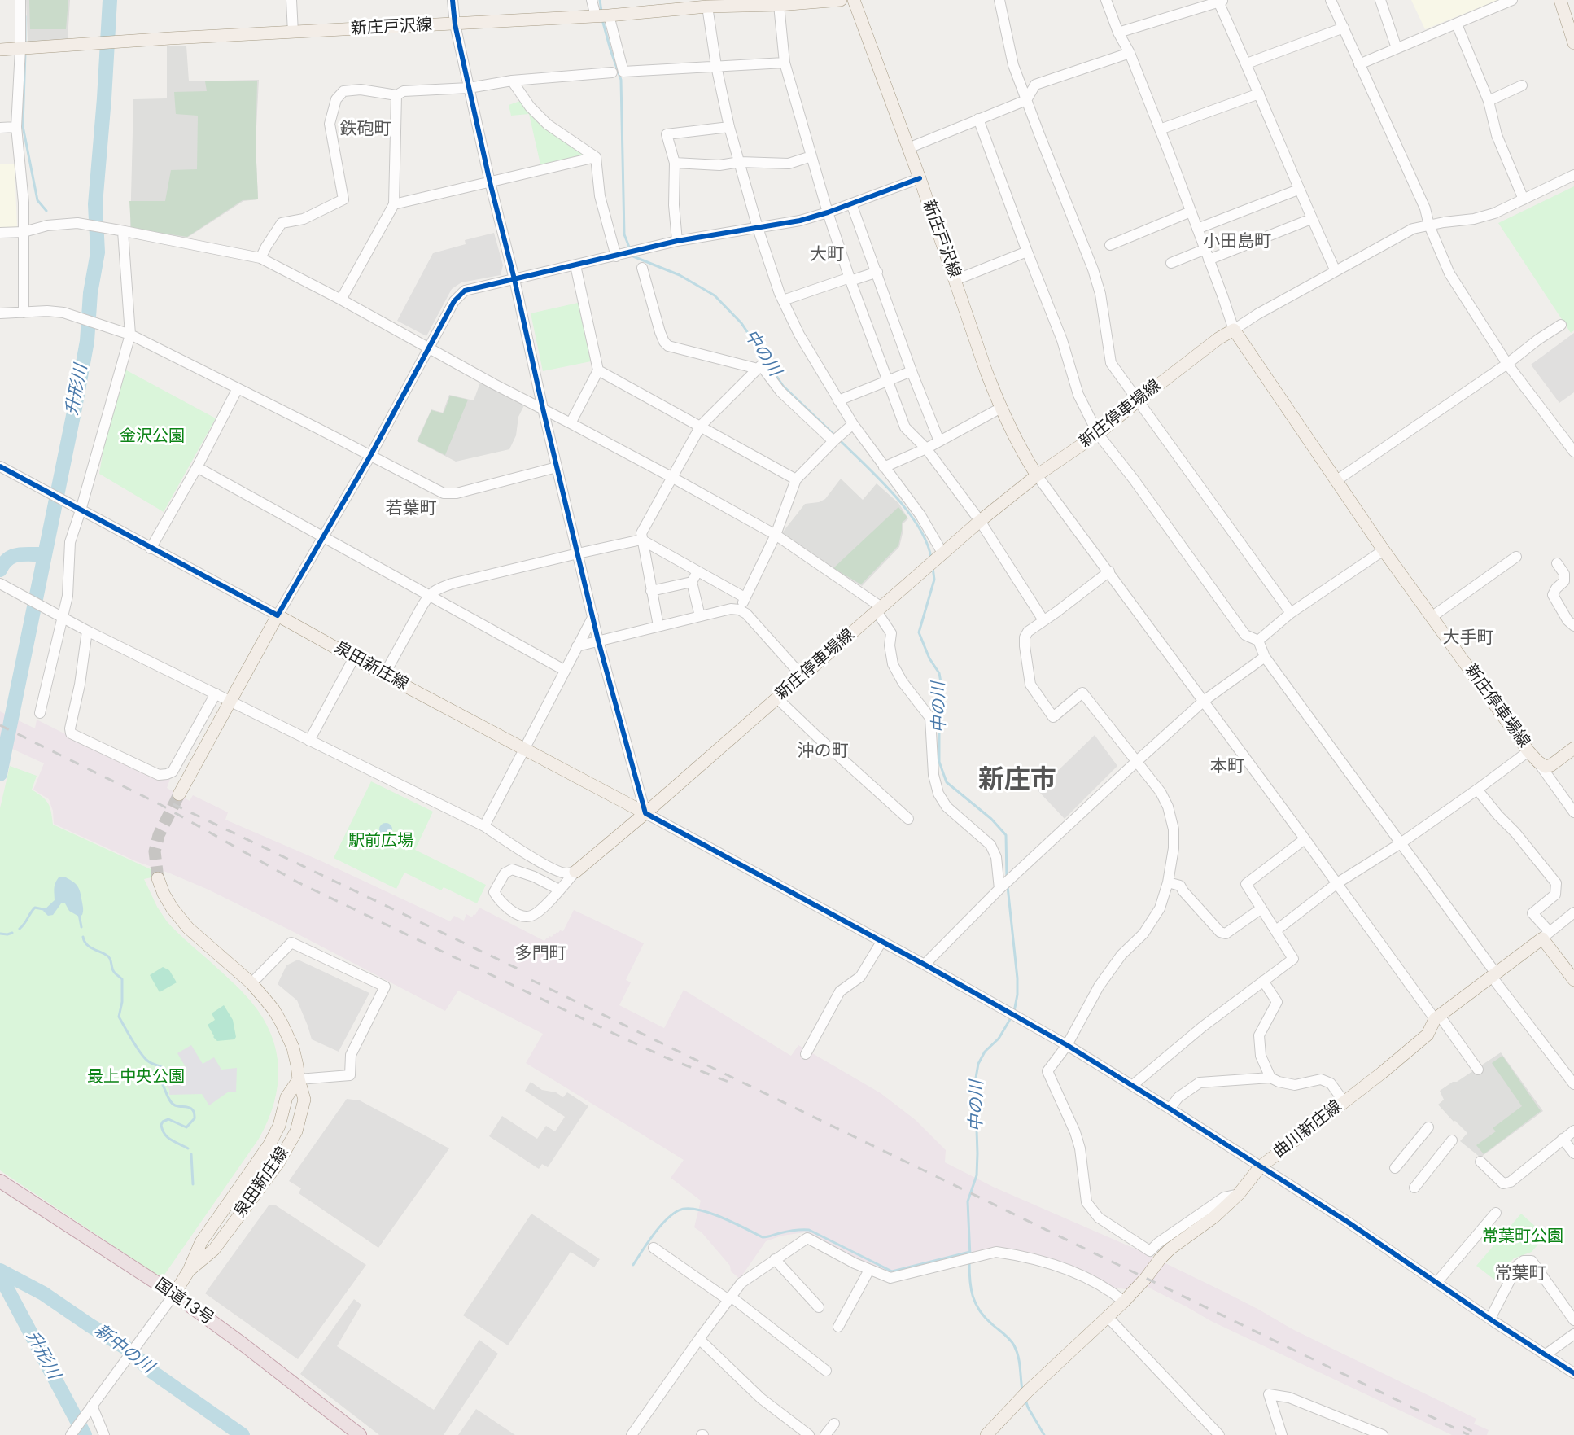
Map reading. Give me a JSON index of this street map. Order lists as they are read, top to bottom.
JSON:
{
  "streets": {
    "highway": ["国道13号"],
    "main road": [
      "新庄戸沢線",
      "新庄停車場線",
      "泉田新庄線",
      "曲川新庄線"
    ]
  },
  "crossings": [
    ["新庄戸沢線", "新庄停車場線"],
    ["新庄停車場線", "泉田新庄線"],
    ["泉田新庄線", "国道13号"]
  ],
  "districts": [
    "鉄砲町",
    "小田島町",
    "大町",
    "若葉町",
    "大手町",
    "沖の町",
    "本町",
    "新庄市",
    "多門町",
    "常葉町"
  ],
  "water": ["中の川", "升形川", "新中の川"],
  "parks": [
    "金沢公園",
    "駅前広場",
    "最上中央公園",
    "常葉町公園"
  ]
}
